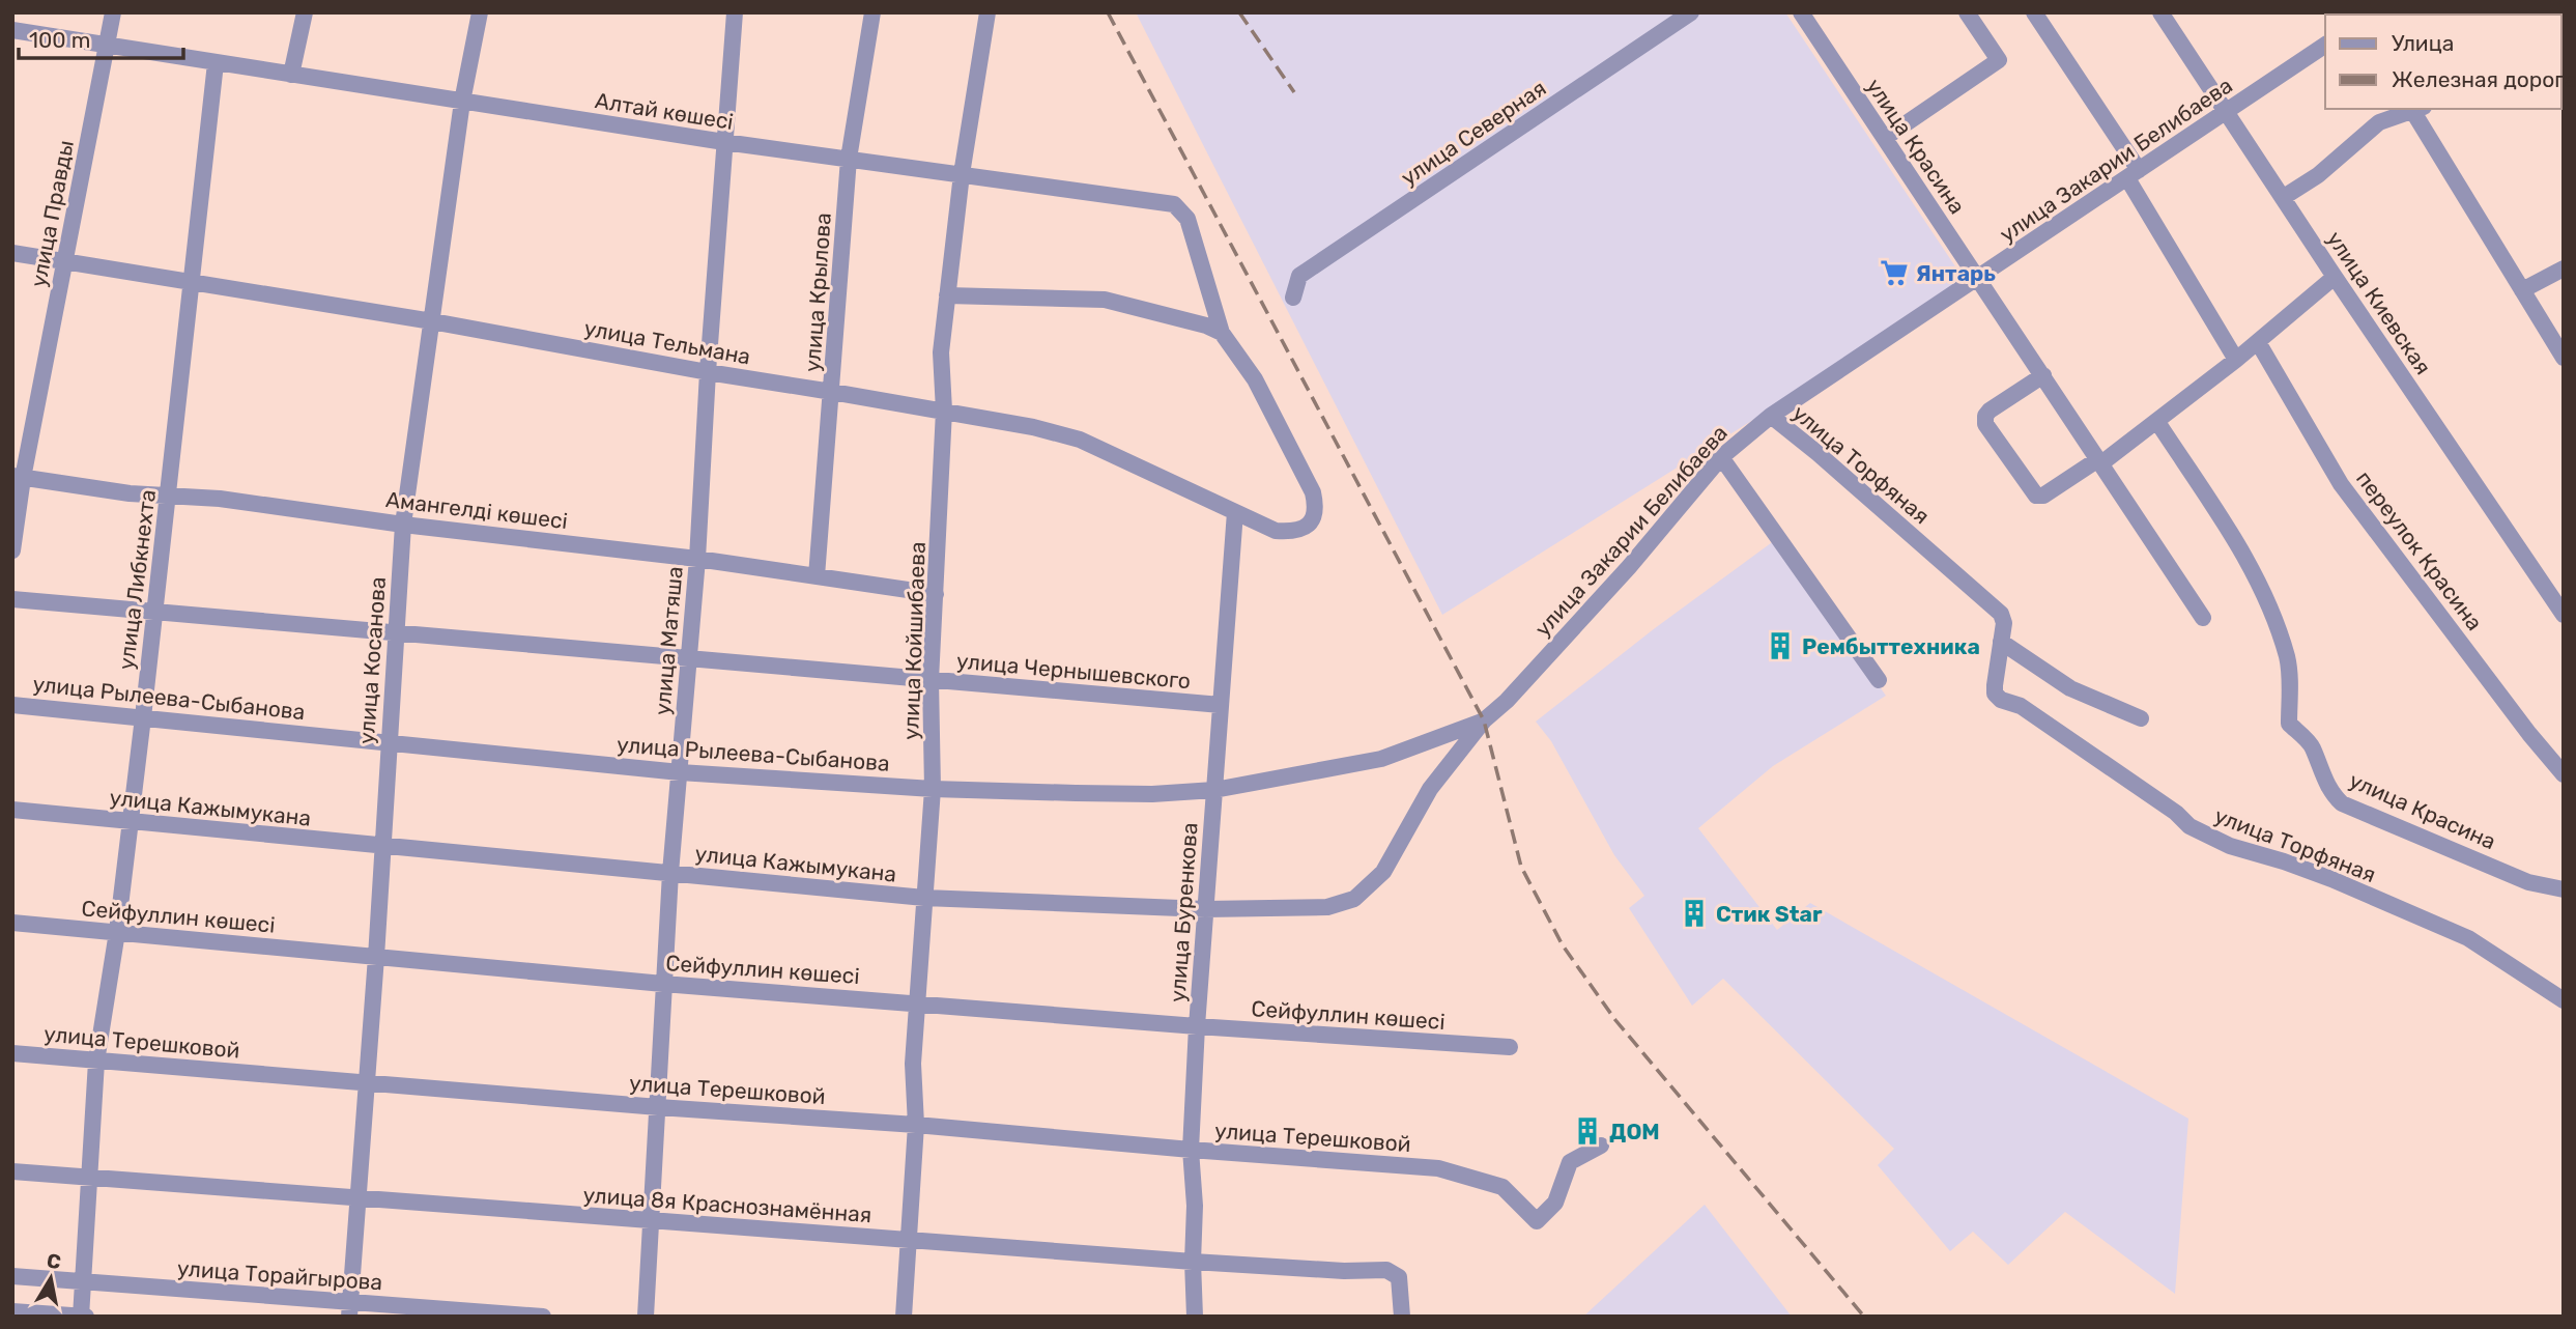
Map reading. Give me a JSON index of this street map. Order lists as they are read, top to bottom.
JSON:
{
  "streets": {
    "street": [
      "Алтай көшесі",
      "улица Северная",
      "улица Красина",
      "улица Закарии Белибаева",
      "улица Правды",
      "улица Крылова",
      "улица Киевская",
      "улица Тельмана",
      "улица Торфяная",
      "Амангелді көшесі",
      "переулок Красина",
      "улица Либкнехта",
      "улица Матяша",
      "улица Койшибаева",
      "улица Косанова",
      "улица Чернышевского",
      "улица Рылеева-Сыбанова",
      "улица Кажымукана",
      "улица Буренкова",
      "Сейфуллин көшесі",
      "улица Терешковой",
      "улица 8я Краснознамённая",
      "улица Торайгырова"
    ]
  },
  "crossings": [
    ["Алтай көшесі", "улица Правды"],
    ["Алтай көшесі", "улица Крылова"],
    ["Алтай көшесі", "улица Тельмана"],
    ["Алтай көшесі", "улица Либкнехта"],
    ["Алтай көшесі", "улица Матяша"],
    ["Алтай көшесі", "улица Койшибаева"],
    ["Алтай көшесі", "улица Косанова"],
    ["улица Красина", "улица Закарии Белибаева"],
    ["улица Закарии Белибаева", "улица Киевская"],
    ["улица Закарии Белибаева", "улица Торфяная"],
    ["улица Закарии Белибаева", "улица Рылеева-Сыбанова"],
    ["улица Закарии Белибаева", "улица Кажымукана"],
    ["улица Правды", "улица Тельмана"],
    ["улица Правды", "Амангелді көшесі"],
    ["улица Крылова", "улица Тельмана"],
    ["улица Крылова", "Амангелді көшесі"],
    ["улица Тельмана", "улица Либкнехта"],
    ["улица Тельмана", "улица Матяша"],
    ["улица Тельмана", "улица Койшибаева"],
    ["улица Тельмана", "улица Косанова"],
    ["улица Тельмана", "улица Буренкова"],
    ["Амангелді көшесі", "улица Либкнехта"],
    ["Амангелді көшесі", "улица Матяша"],
    ["Амангелді көшесі", "улица Койшибаева"],
    ["Амангелді көшесі", "улица Косанова"],
    ["улица Либкнехта", "улица Чернышевского"],
    ["улица Либкнехта", "улица Рылеева-Сыбанова"],
    ["улица Либкнехта", "улица Кажымукана"],
    ["улица Либкнехта", "Сейфуллин көшесі"],
    ["улица Либкнехта", "улица Терешковой"],
    ["улица Либкнехта", "улица 8я Краснознамённая"],
    ["улица Либкнехта", "улица Торайгырова"],
    ["улица Матяша", "улица Чернышевского"],
    ["улица Матяша", "улица Рылеева-Сыбанова"],
    ["улица Матяша", "улица Кажымукана"],
    ["улица Матяша", "Сейфуллин көшесі"],
    ["улица Матяша", "улица Терешковой"],
    ["улица Матяша", "улица 8я Краснознамённая"],
    ["улица Койшибаева", "улица Чернышевского"],
    ["улица Койшибаева", "улица Рылеева-Сыбанова"],
    ["улица Койшибаева", "улица Кажымукана"],
    ["улица Койшибаева", "Сейфуллин көшесі"],
    ["улица Койшибаева", "улица Терешковой"],
    ["улица Койшибаева", "улица 8я Краснознамённая"],
    ["улица Косанова", "улица Чернышевского"],
    ["улица Косанова", "улица Рылеева-Сыбанова"],
    ["улица Косанова", "улица Кажымукана"],
    ["улица Косанова", "Сейфуллин көшесі"],
    ["улица Косанова", "улица Терешковой"],
    ["улица Косанова", "улица 8я Краснознамённая"],
    ["улица Косанова", "улица Торайгырова"],
    ["улица Чернышевского", "улица Буренкова"],
    ["улица Рылеева-Сыбанова", "улица Кажымукана"],
    ["улица Рылеева-Сыбанова", "улица Буренкова"],
    ["улица Кажымукана", "улица Буренкова"],
    ["улица Буренкова", "Сейфуллин көшесі"],
    ["улица Буренкова", "улица Терешковой"],
    ["улица Буренкова", "улица 8я Краснознамённая"]
  ],
  "places": {
    "supermarket": ["Янтарь"],
    "building": ["Рембыттехника", "Стик Star", "ДОМ"]
  },
  "legend": ["Улица", "Железная дорога"],
  "scale_bar": "100 m",
  "north": "top"
}
